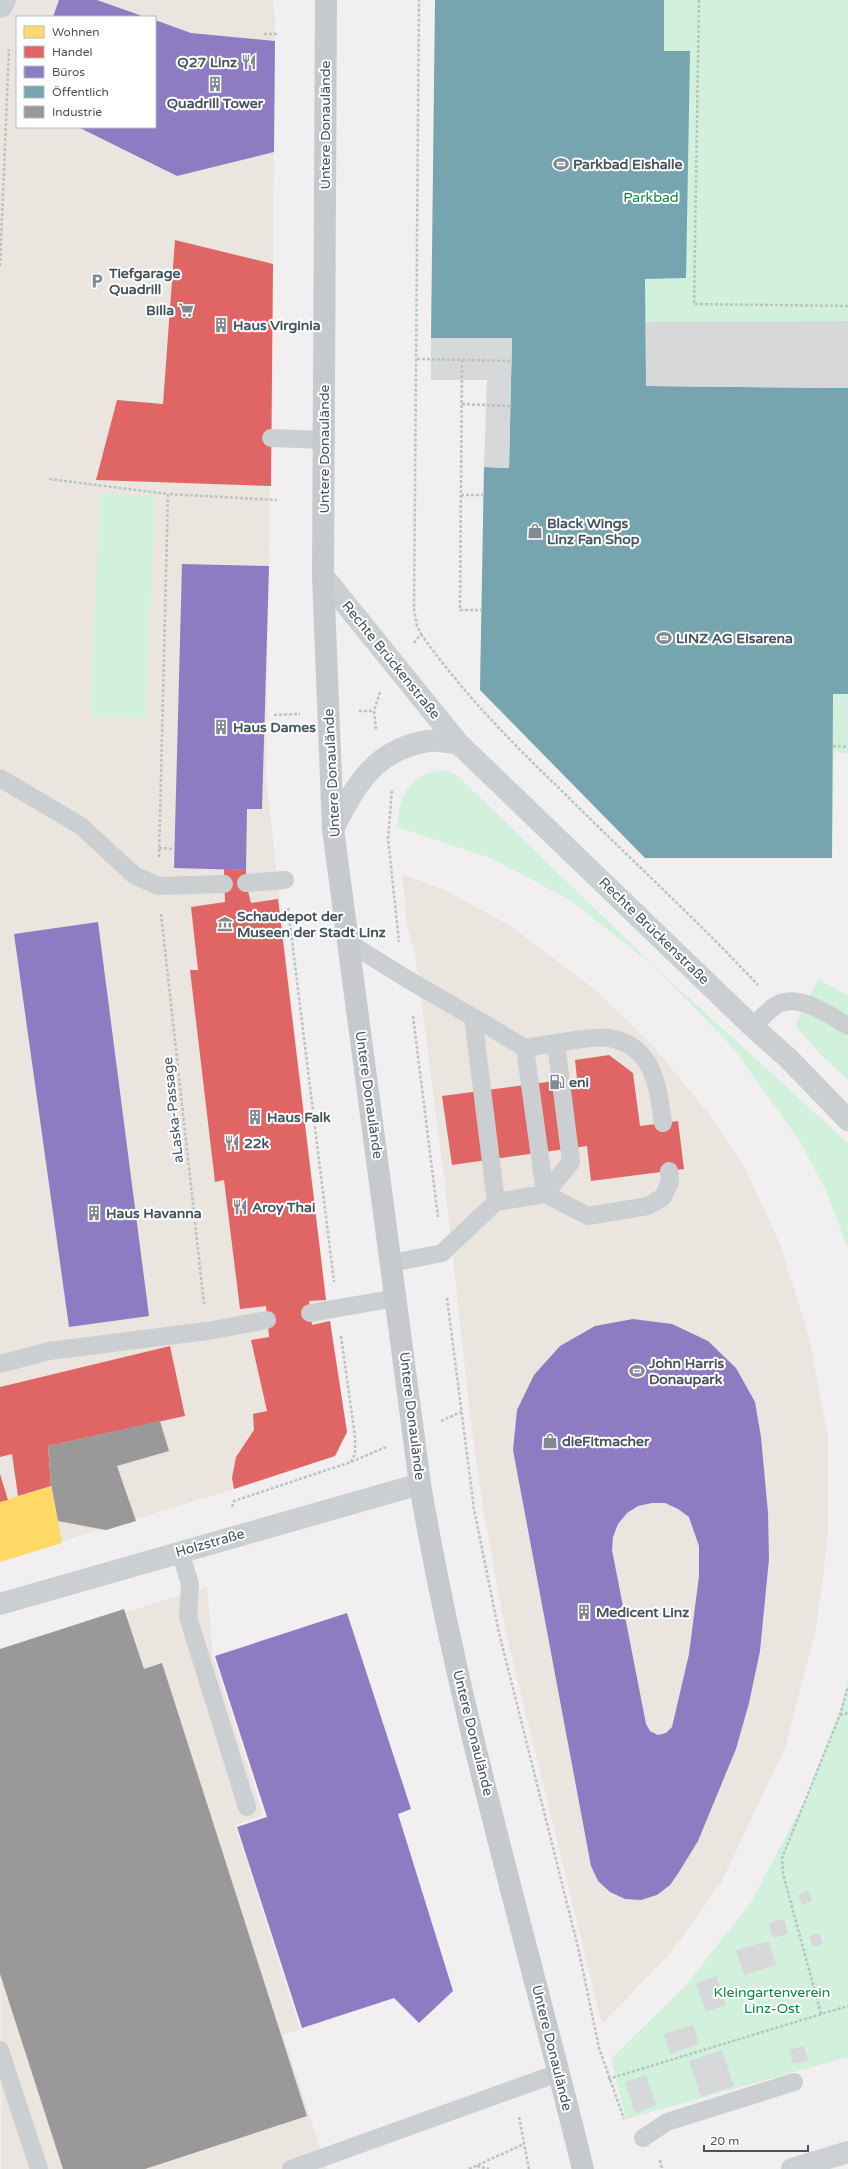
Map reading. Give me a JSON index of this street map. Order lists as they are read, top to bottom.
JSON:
{
  "streets": {
    "main road": ["Untere Donaulände"],
    "street": ["Rechte Brückenstraße", "Holzstraße"],
    "path": ["aLaska-Passage"]
  },
  "crossings": [
    ["Untere Donaulände", "Rechte Brückenstraße"],
    ["Untere Donaulände", "Holzstraße"]
  ],
  "parks": ["Parkbad", "Kleingartenverein Linz-Ost"],
  "places": {
    "restaurant": ["Q27 Linz", "22k", "Aroy Thai"],
    "building": [
      "Quadrill Tower",
      "Haus Virginia",
      "Haus Dames",
      "Haus Falk",
      "Haus Havanna",
      "Medicent Linz"
    ],
    "sports": ["Parkbad Eishalle", "LINZ AG Eisarena", "John Harris Donaupark"],
    "parking": ["Tiefgarage Quadrill"],
    "supermarket": ["Billa"],
    "shop": ["Black Wings Linz Fan Shop", "dieFitmacher"],
    "museum": ["Schaudepot der Museen der Stadt Linz"],
    "fuel station": ["eni"]
  },
  "legend": [
    "Wohnen",
    "Handel",
    "Büros",
    "Öffentlich",
    "Industrie"
  ],
  "scale_bar": "20 m"
}
